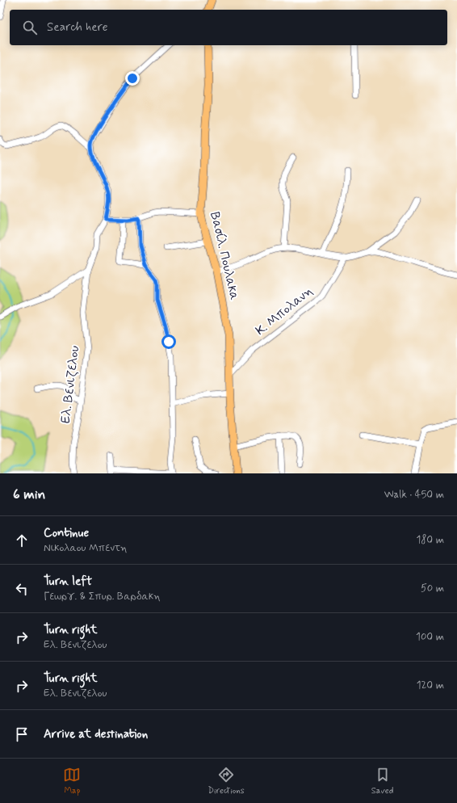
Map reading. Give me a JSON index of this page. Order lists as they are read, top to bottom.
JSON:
{
  "streets": {
    "main road": ["Βασίλ. Πουλακα"],
    "street": ["Κ. Μπολανη", "Ελ. Βενιζελου"]
  },
  "crossings": [
    ["Βασίλ. Πουλακα", "Κ. Μπολανη"]
  ],
  "page": {
    "search": "Search here",
    "heading": ["6 min", "Walk · 450 m"],
    "list": [
      ["Continue", "Νικολαου Μπεντη", "180 m"],
      ["Turn left", "Γεωργ. & Σπυρ. Βαρδακη", "50 m"],
      ["Turn right", "Ελ. Βενιζελου", "100 m"],
      ["Turn right", "Ελ. Βενιζελου", "120 m"],
      "Arrive at destination"
    ],
    "nav": ["Map", "Directions", "Saved"]
  }
}
